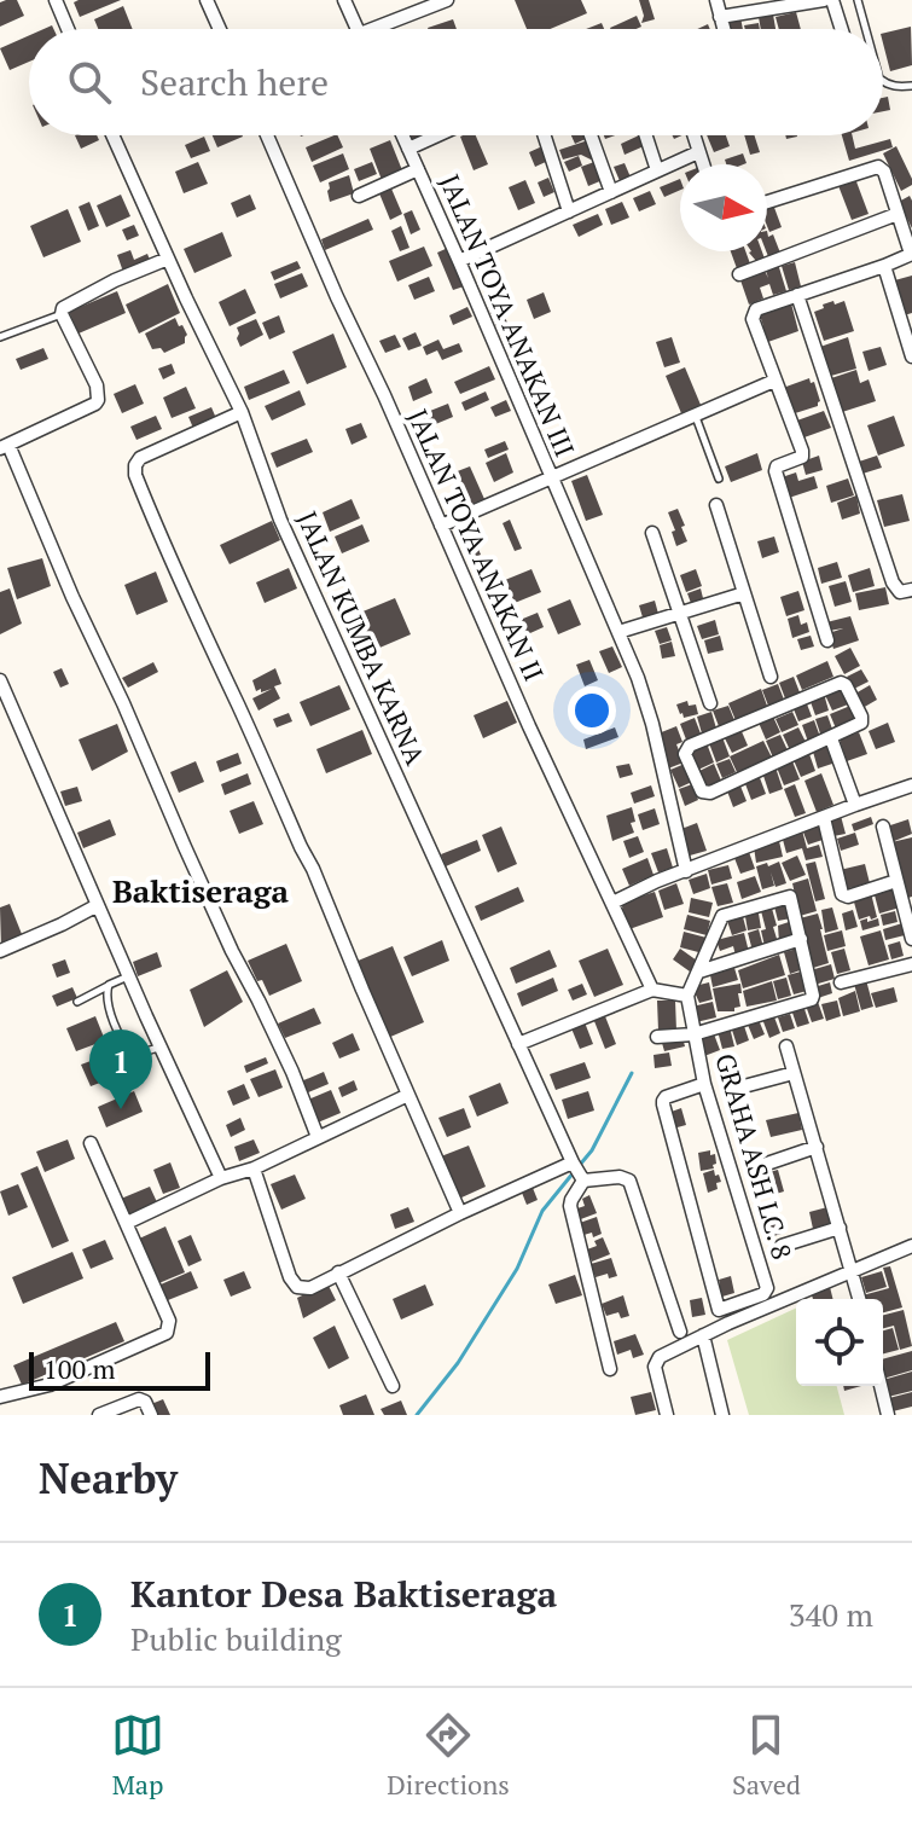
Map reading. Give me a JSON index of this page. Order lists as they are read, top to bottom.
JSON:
{
  "streets": {
    "street": [
      "JALAN TOYA ANAKAN III",
      "JALAN TOYA ANAKAN II",
      "JALAN KUMBA KARNA",
      "GRAHA ASH LC. 8"
    ]
  },
  "districts": ["Baktiseraga"],
  "scale_bar": "100 m",
  "north": "right",
  "page": {
    "search": "Search here",
    "pins": "1",
    "scale": "100 m",
    "heading": "Nearby",
    "list": [
      {
        "mark": "1",
        "name": "Kantor Desa Baktiseraga",
        "note": "Public building",
        "value": "340 m"
      }
    ],
    "nav": ["Map", "Directions", "Saved"]
  }
}
